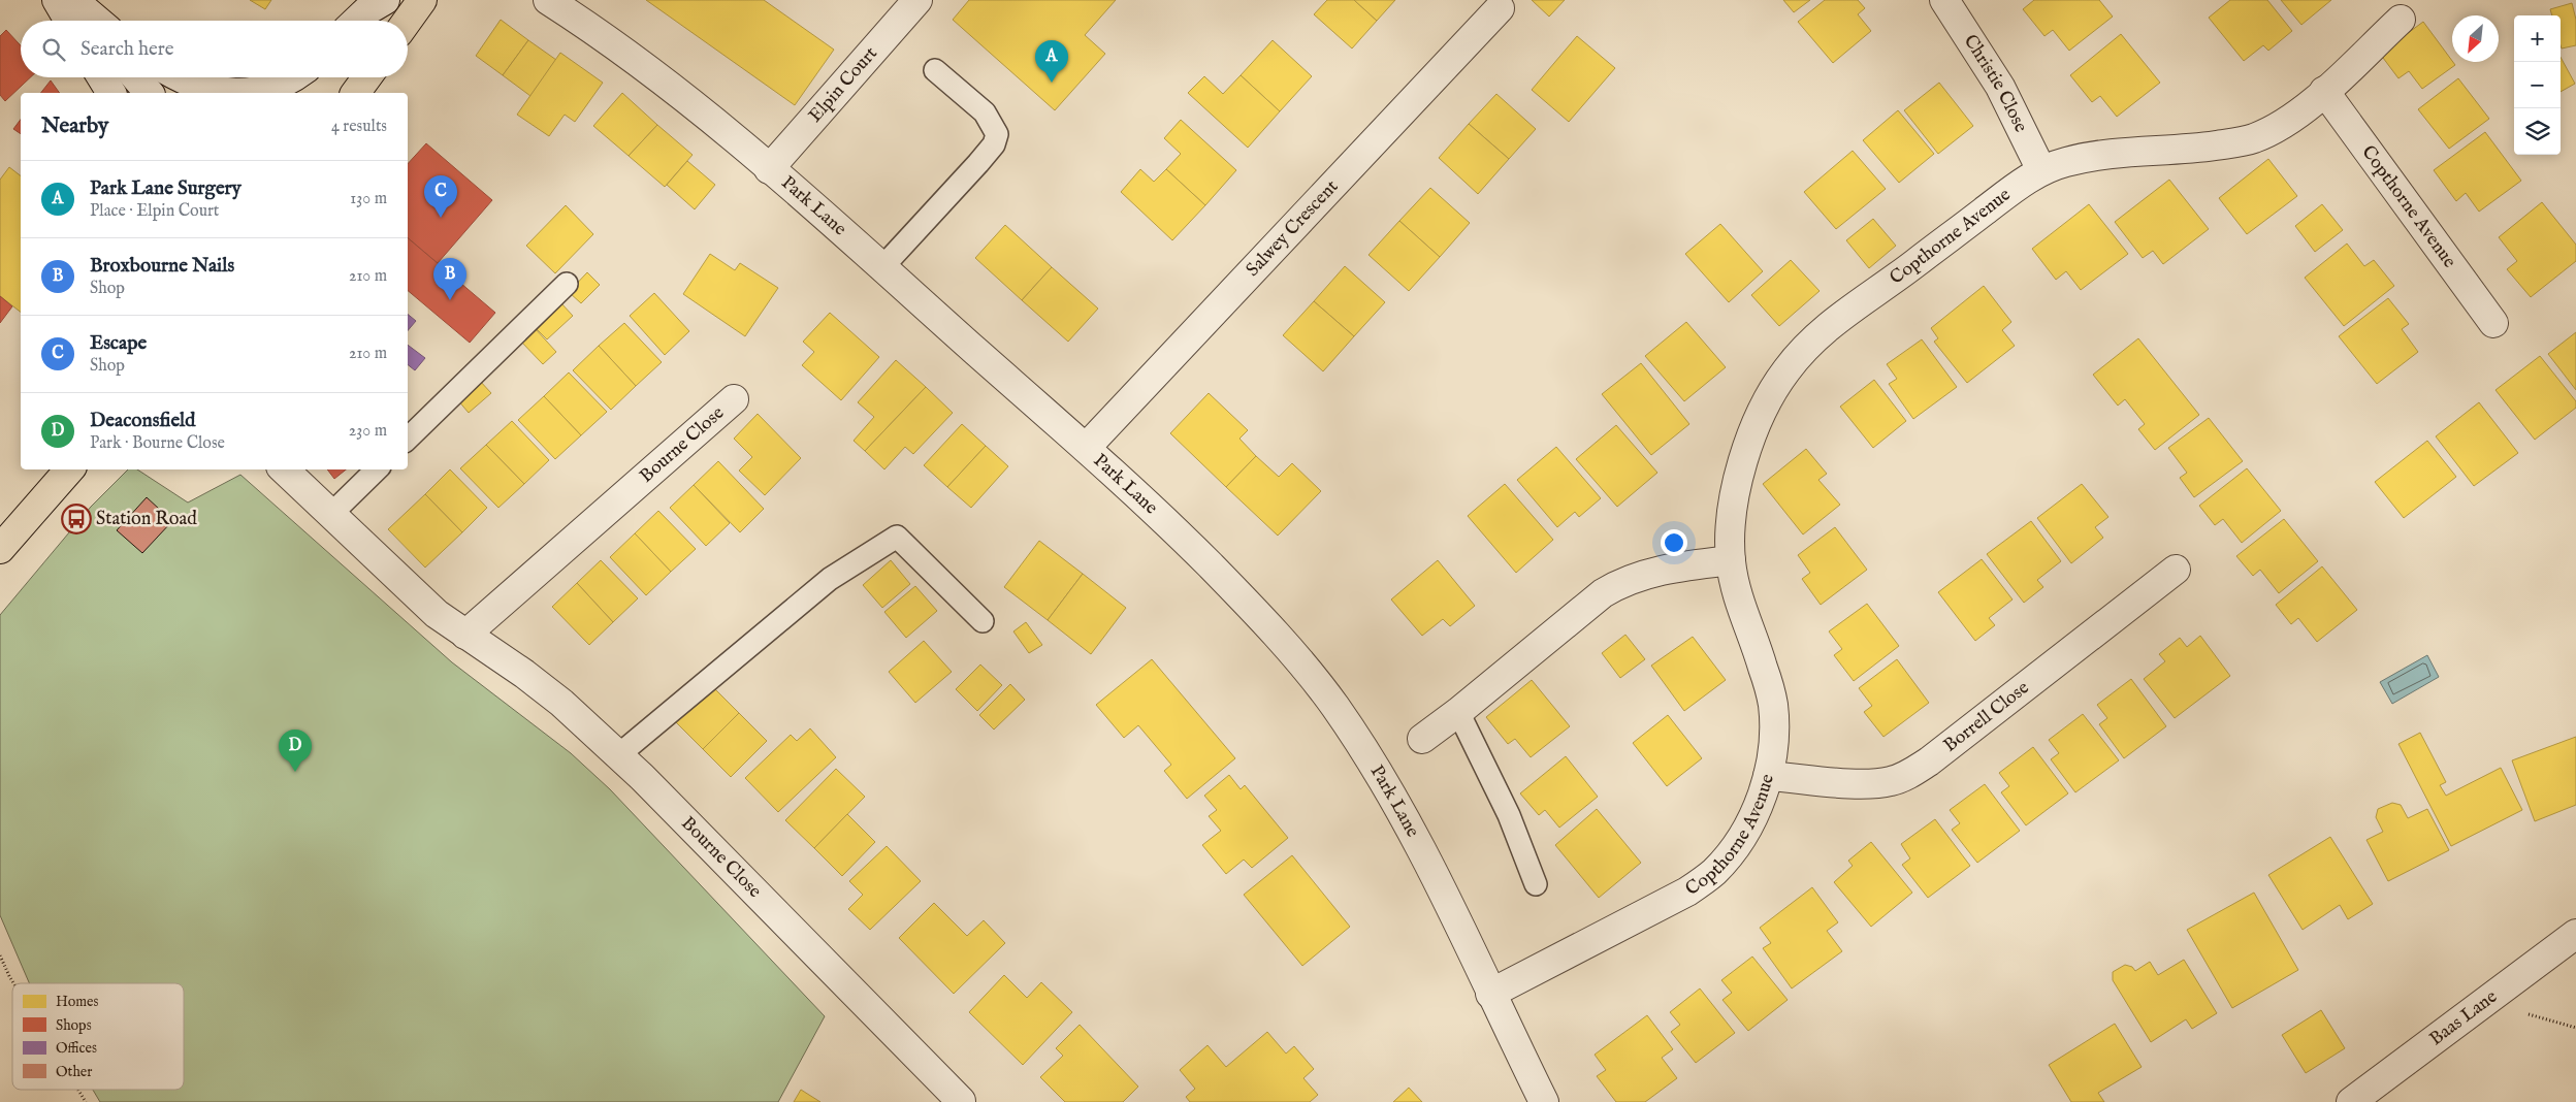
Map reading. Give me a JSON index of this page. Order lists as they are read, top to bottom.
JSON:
{
  "streets": {
    "street": [
      "Christie Close",
      "Elpin Court",
      "Copthorne Avenue",
      "Park Lane",
      "Salwey Crescent",
      "Bourne Close",
      "Borrell Close",
      "Baas Lane"
    ]
  },
  "crossings": [
    ["Christie Close", "Copthorne Avenue"],
    ["Elpin Court", "Park Lane"],
    ["Copthorne Avenue", "Park Lane"],
    ["Copthorne Avenue", "Borrell Close"],
    ["Park Lane", "Salwey Crescent"]
  ],
  "places": {
    "bus stop": ["Station Road"]
  },
  "legend": [
    "Homes",
    "Shops",
    "Offices",
    "Other"
  ],
  "north": "bottom left",
  "page": {
    "map_buttons": ["+", "−"],
    "search": "Search here",
    "pins": [
      "A",
      "C",
      "B",
      "D"
    ],
    "heading": ["Nearby", "4 results"],
    "list": [
      {
        "mark": "A",
        "name": "Park Lane Surgery",
        "note": "Place · Elpin Court",
        "value": "130 m"
      },
      {
        "mark": "B",
        "name": "Broxbourne Nails",
        "note": "Shop",
        "value": "210 m"
      },
      {
        "mark": "C",
        "name": "Escape",
        "note": "Shop",
        "value": "210 m"
      },
      {
        "mark": "D",
        "name": "Deaconsfield",
        "note": "Park · Bourne Close",
        "value": "230 m"
      }
    ]
  }
}
